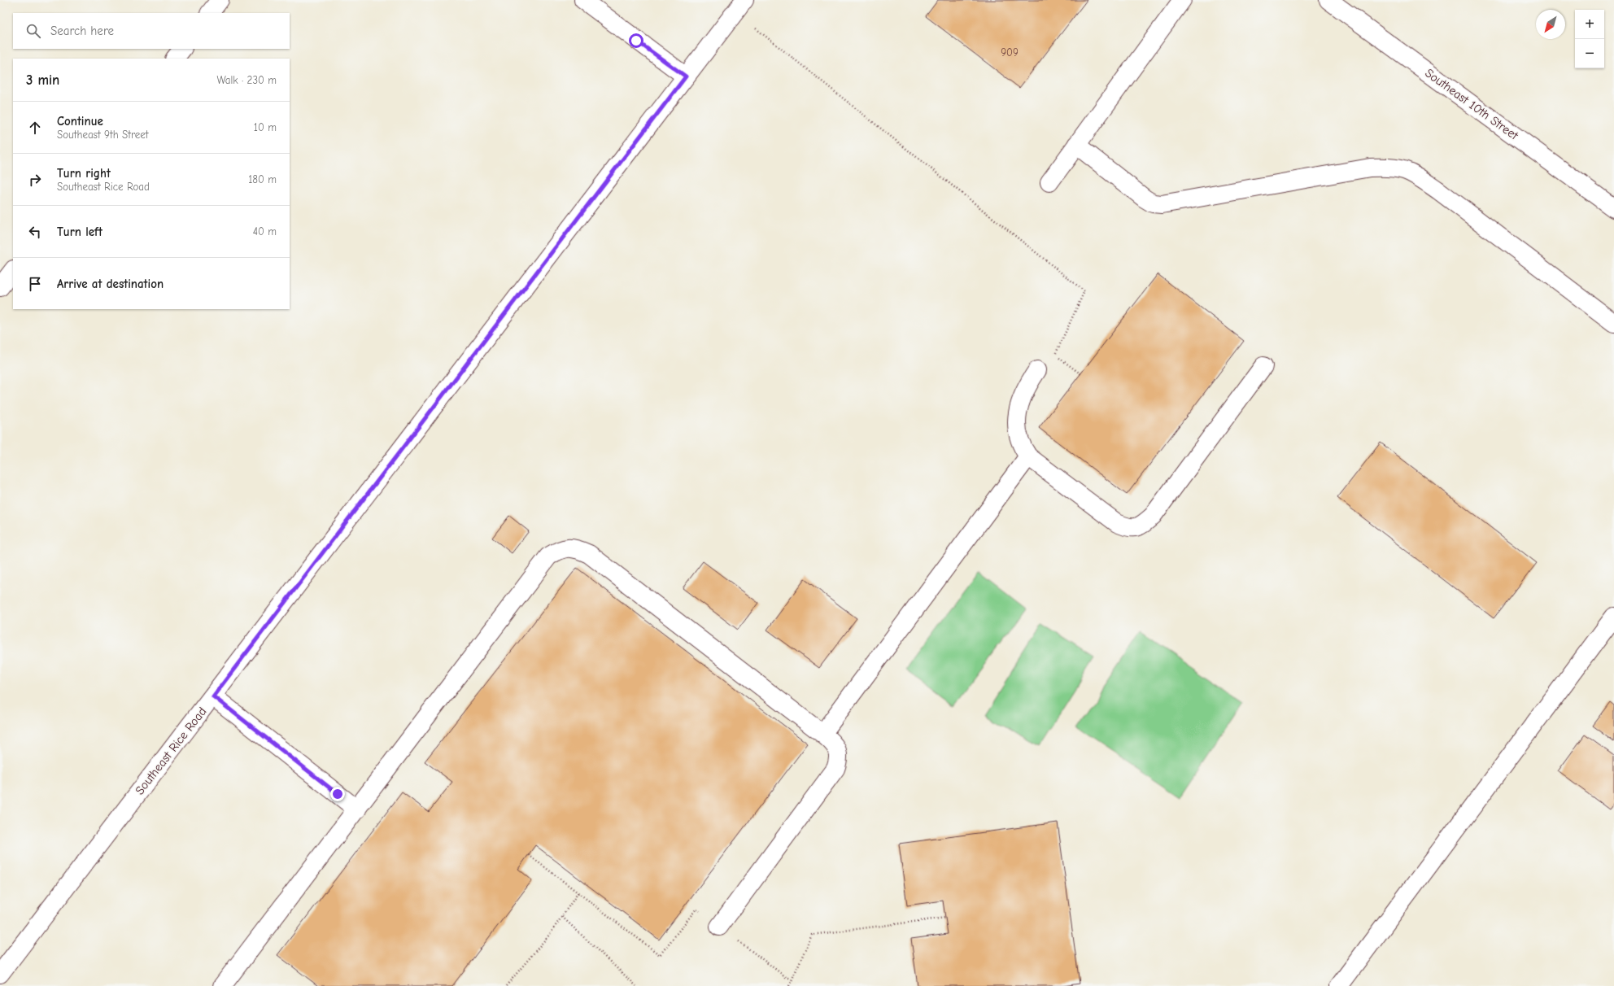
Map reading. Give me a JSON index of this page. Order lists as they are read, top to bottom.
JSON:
{
  "streets": {
    "street": ["Southeast 10th Street", "Southeast Rice Road"]
  },
  "house_numbers": ["909"],
  "north": "bottom left",
  "page": {
    "map_buttons": ["+", "−"],
    "search": "Search here",
    "heading": ["3 min", "Walk · 230 m"],
    "list": [
      ["Continue", "Southeast 9th Street", "10 m"],
      ["Turn right", "Southeast Rice Road", "180 m"],
      ["Turn left", "40 m"],
      "Arrive at destination"
    ]
  }
}
